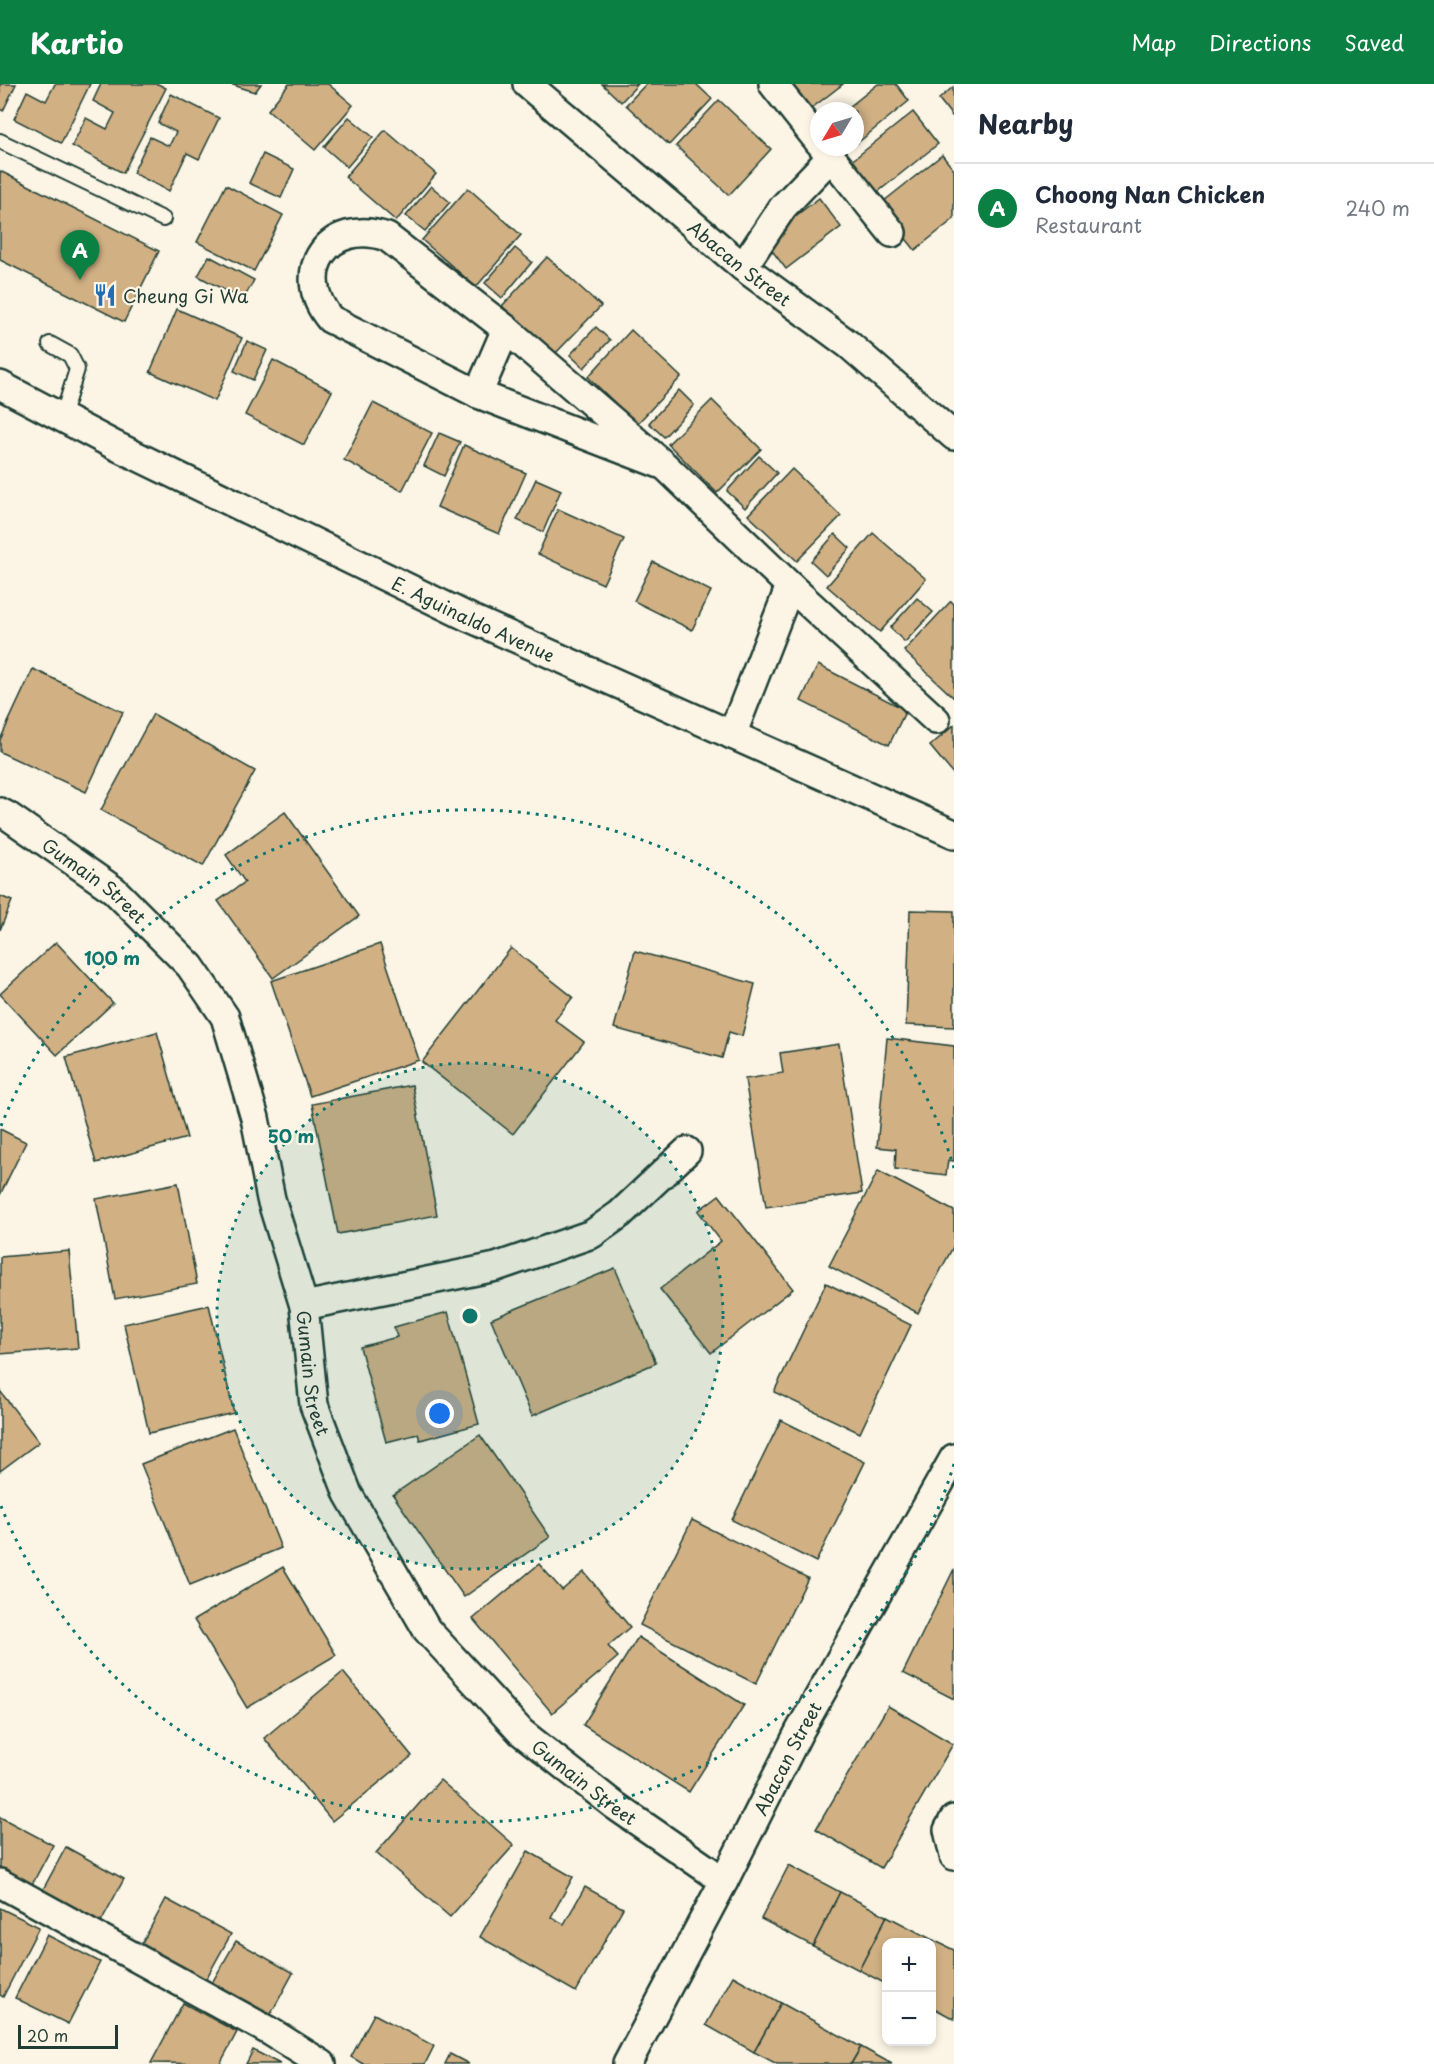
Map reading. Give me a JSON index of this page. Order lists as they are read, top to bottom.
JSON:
{
  "streets": {
    "street": ["Abacan Street", "E. Aguinaldo Avenue", "Gumain Street"]
  },
  "crossings": [
    ["Abacan Street", "Gumain Street"]
  ],
  "places": {
    "restaurant": ["Cheung Gi Wa"]
  },
  "scale_bar": "20 m",
  "north": "bottom left",
  "page": {
    "header": "Kartio",
    "nav": ["Map", "Directions", "Saved"],
    "heading": "Nearby",
    "list": [
      {
        "mark": "A",
        "name": "Choong Nan Chicken",
        "note": "Restaurant",
        "value": "240 m"
      }
    ],
    "pins": "A",
    "map_buttons": ["+", "−"],
    "scale": "20 m"
  },
  "rings": ["100 m", "50 m"]
}
